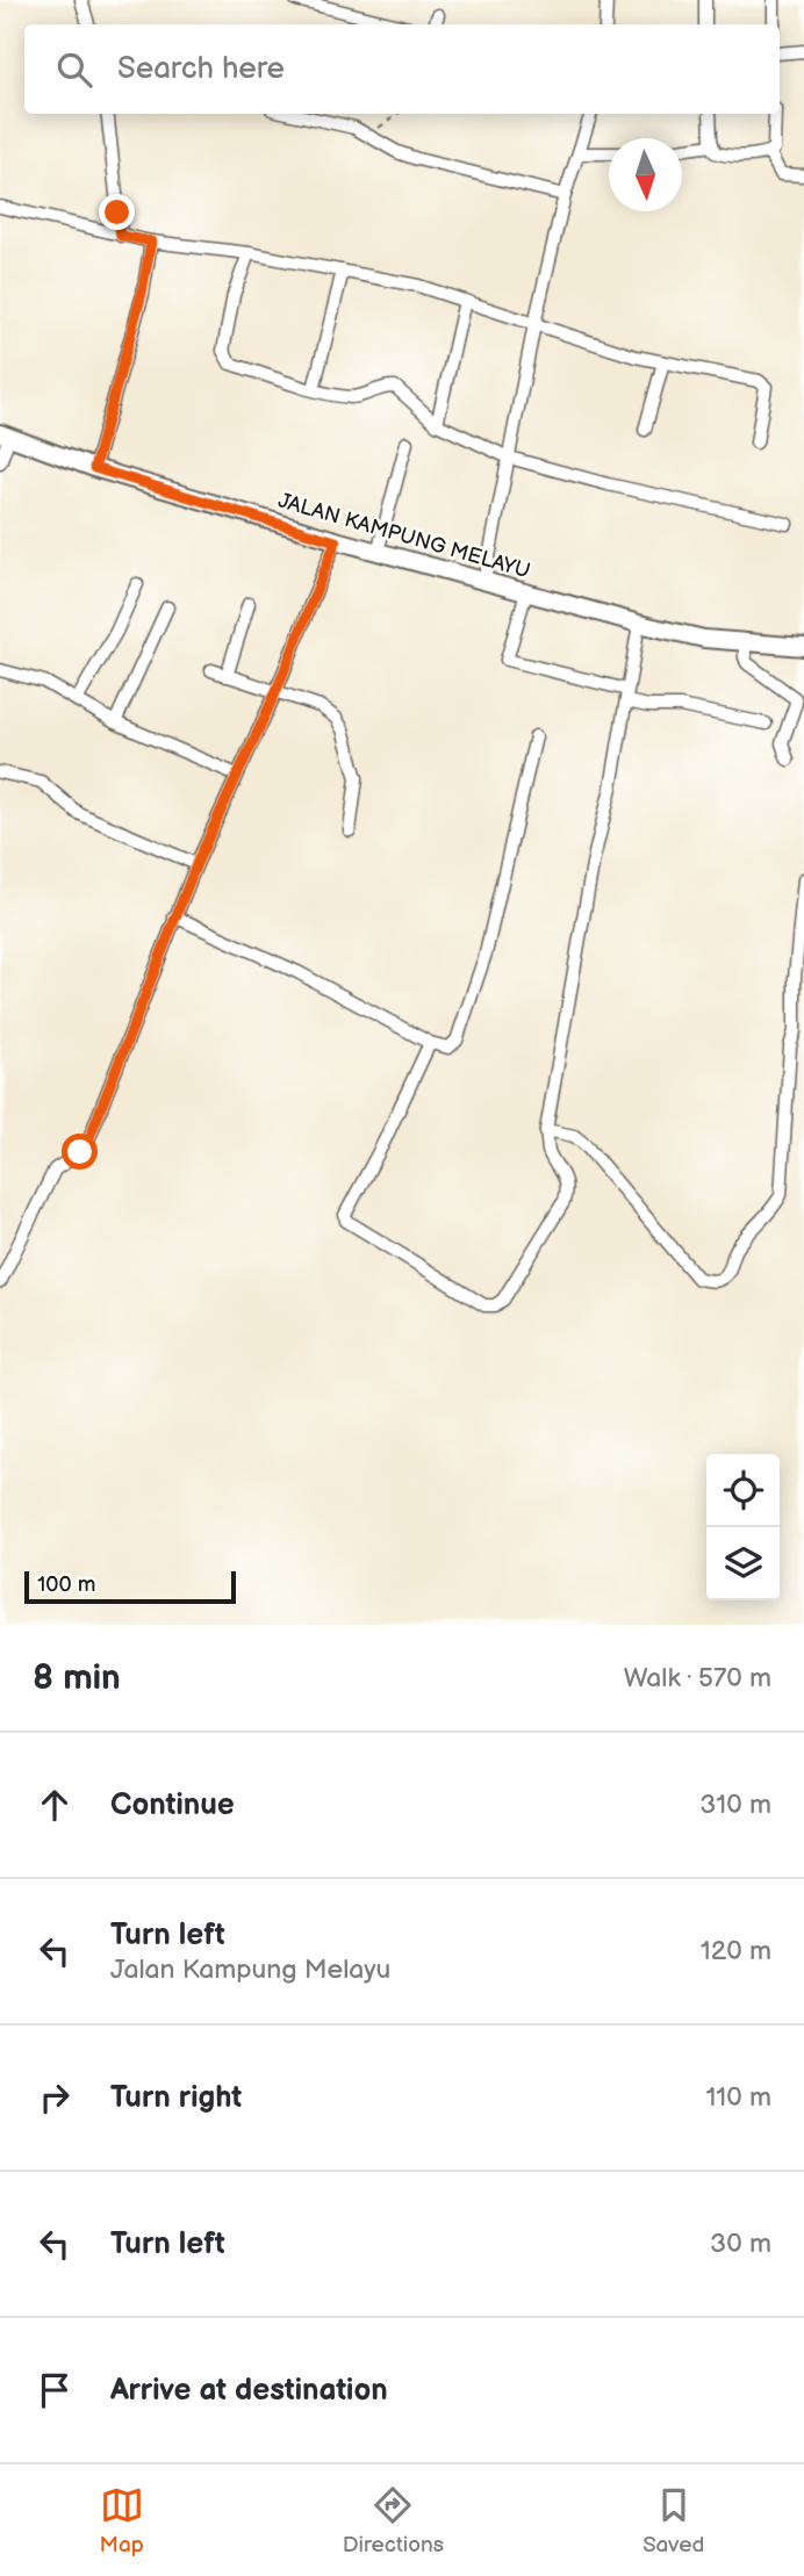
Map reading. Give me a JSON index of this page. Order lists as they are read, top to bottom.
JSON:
{
  "streets": {
    "main road": ["JALAN KAMPUNG MELAYU"]
  },
  "scale_bar": "100 m",
  "north": "bottom",
  "page": {
    "search": "Search here",
    "scale": "100 m",
    "heading": ["8 min", "Walk · 570 m"],
    "list": [
      ["Continue", "310 m"],
      ["Turn left", "Jalan Kampung Melayu", "120 m"],
      ["Turn right", "110 m"],
      ["Turn left", "30 m"],
      "Arrive at destination"
    ],
    "nav": ["Map", "Directions", "Saved"]
  }
}
